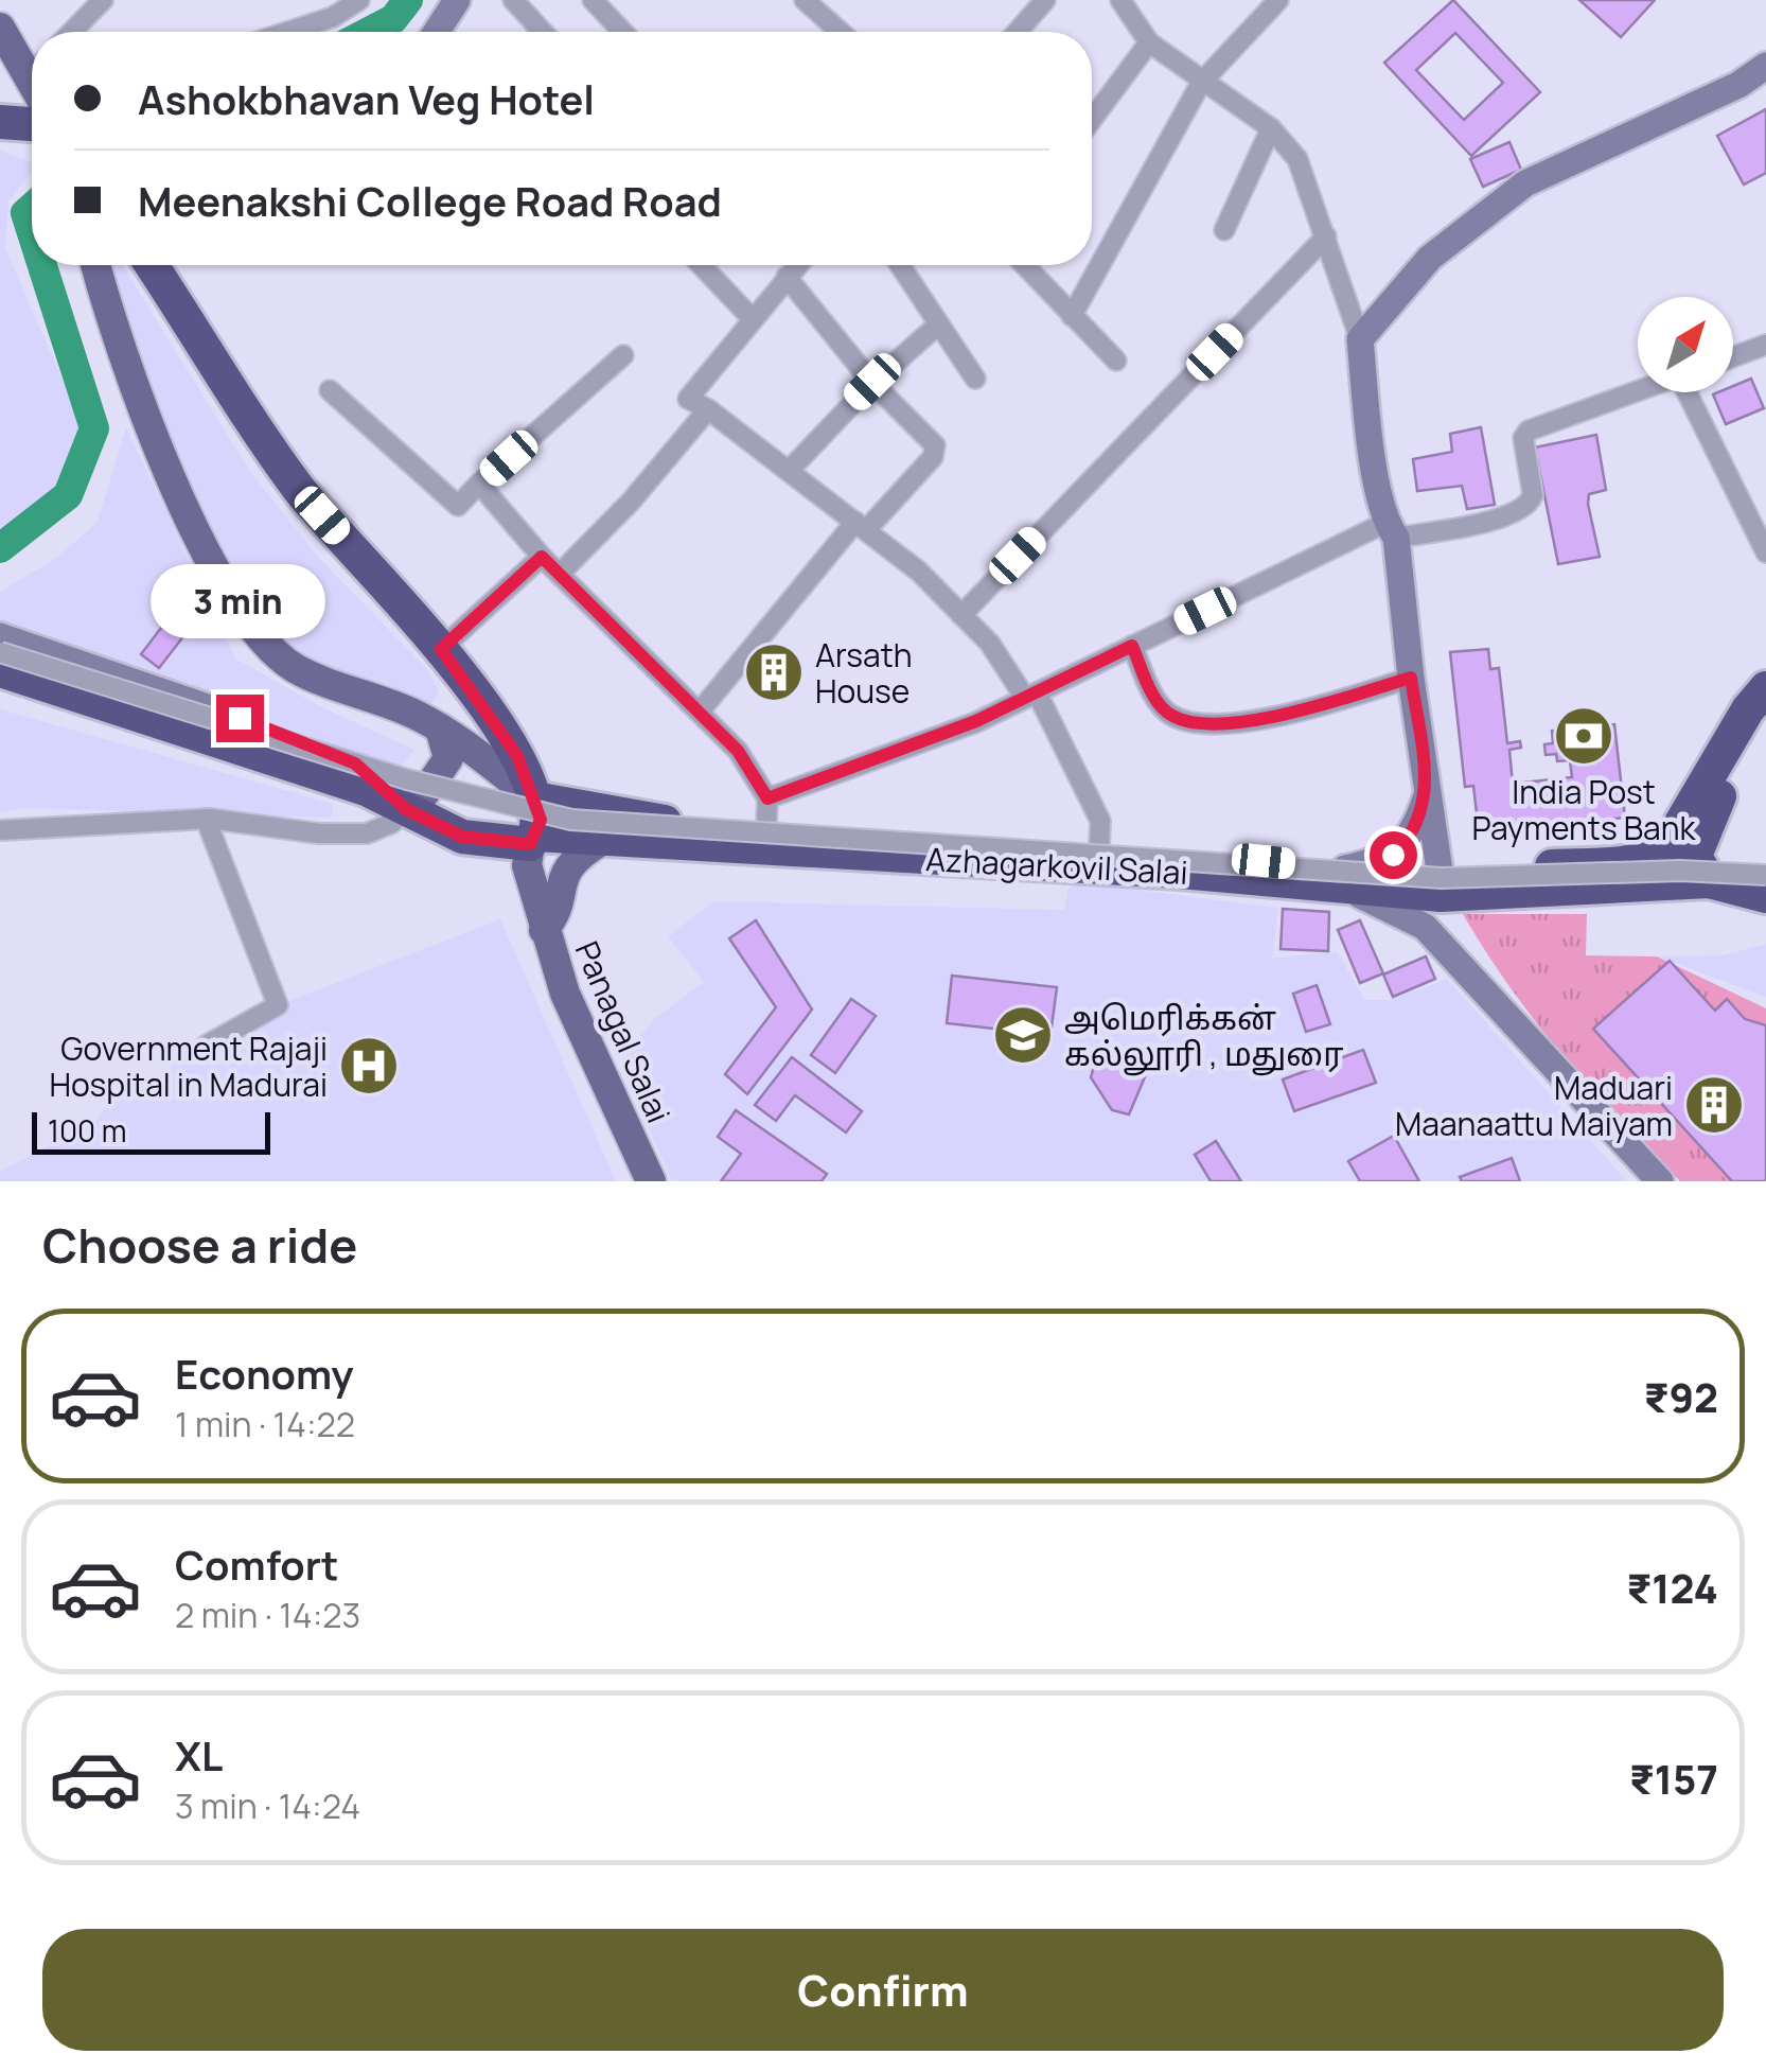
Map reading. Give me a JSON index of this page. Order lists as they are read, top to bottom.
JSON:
{
  "streets": {
    "highway": ["Azhagarkovil Salai"],
    "main road": ["Panagal Salai"]
  },
  "crossings": [
    ["Azhagarkovil Salai", "Panagal Salai"]
  ],
  "places": {
    "building": ["Arsath House", "Maduari Maanaattu Maiyam"],
    "bank": ["India Post Payments Bank"],
    "school or university": ["அமெரிக்கன் கல்லூரி , மதுரை"],
    "hospital": ["Government Rajaji Hospital in Madurai"]
  },
  "scale_bar": "100 m",
  "north": "top right",
  "page": {
    "banner": ["Ashokbhavan Veg Hotel", "Meenakshi College Road Road"],
    "bubble": "3 min",
    "scale": "100 m",
    "heading": "Choose a ride",
    "list": [
      {
        "name": "Economy",
        "note": "1 min · 14:22",
        "value": "₹92"
      },
      {
        "name": "Comfort",
        "note": "2 min · 14:23",
        "value": "₹124"
      },
      {
        "name": "XL",
        "note": "3 min · 14:24",
        "value": "₹157"
      }
    ],
    "buttons": "Confirm"
  }
}
